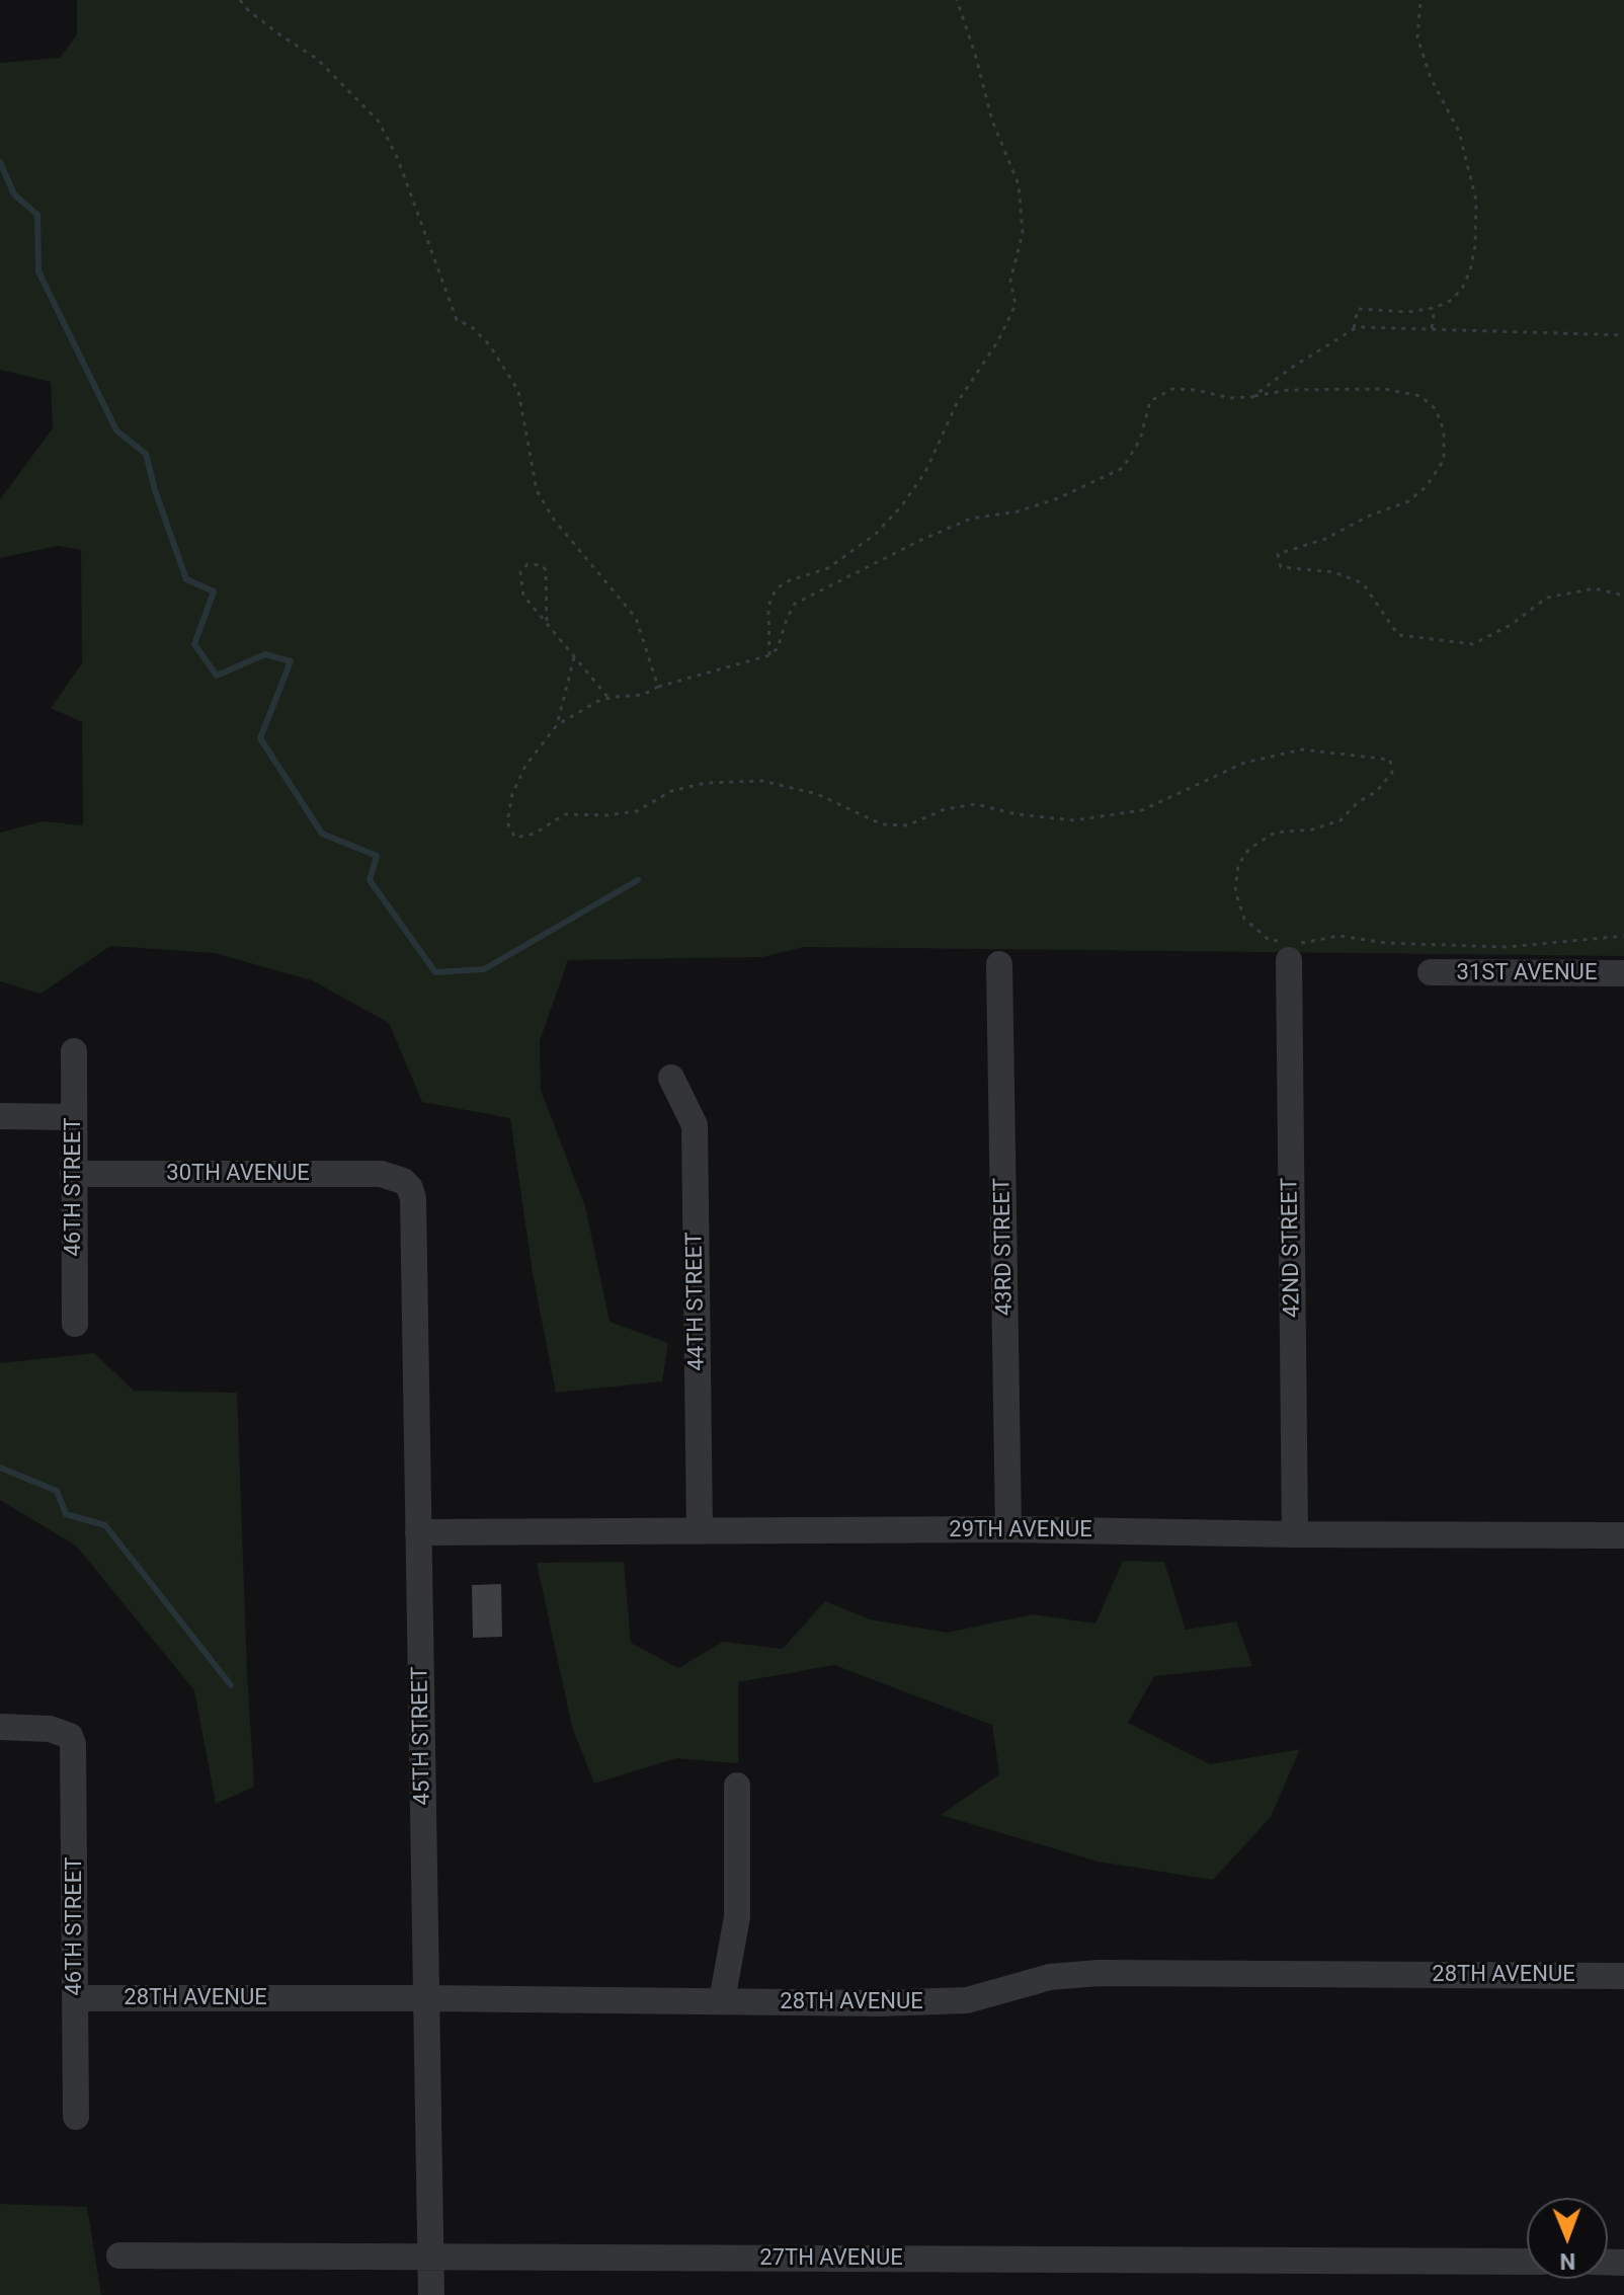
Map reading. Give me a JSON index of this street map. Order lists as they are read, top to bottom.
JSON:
{
  "streets": {
    "street": [
      "31ST AVENUE",
      "30TH AVENUE",
      "46TH STREET",
      "43RD STREET",
      "42ND STREET",
      "44TH STREET",
      "29TH AVENUE",
      "45TH STREET",
      "28TH AVENUE",
      "27TH AVENUE"
    ]
  },
  "crossings": [
    ["30TH AVENUE", "46TH STREET"],
    ["30TH AVENUE", "45TH STREET"],
    ["46TH STREET", "28TH AVENUE"],
    ["43RD STREET", "29TH AVENUE"],
    ["42ND STREET", "29TH AVENUE"],
    ["44TH STREET", "29TH AVENUE"],
    ["29TH AVENUE", "45TH STREET"],
    ["45TH STREET", "28TH AVENUE"],
    ["45TH STREET", "27TH AVENUE"]
  ],
  "north": "bottom"
}
